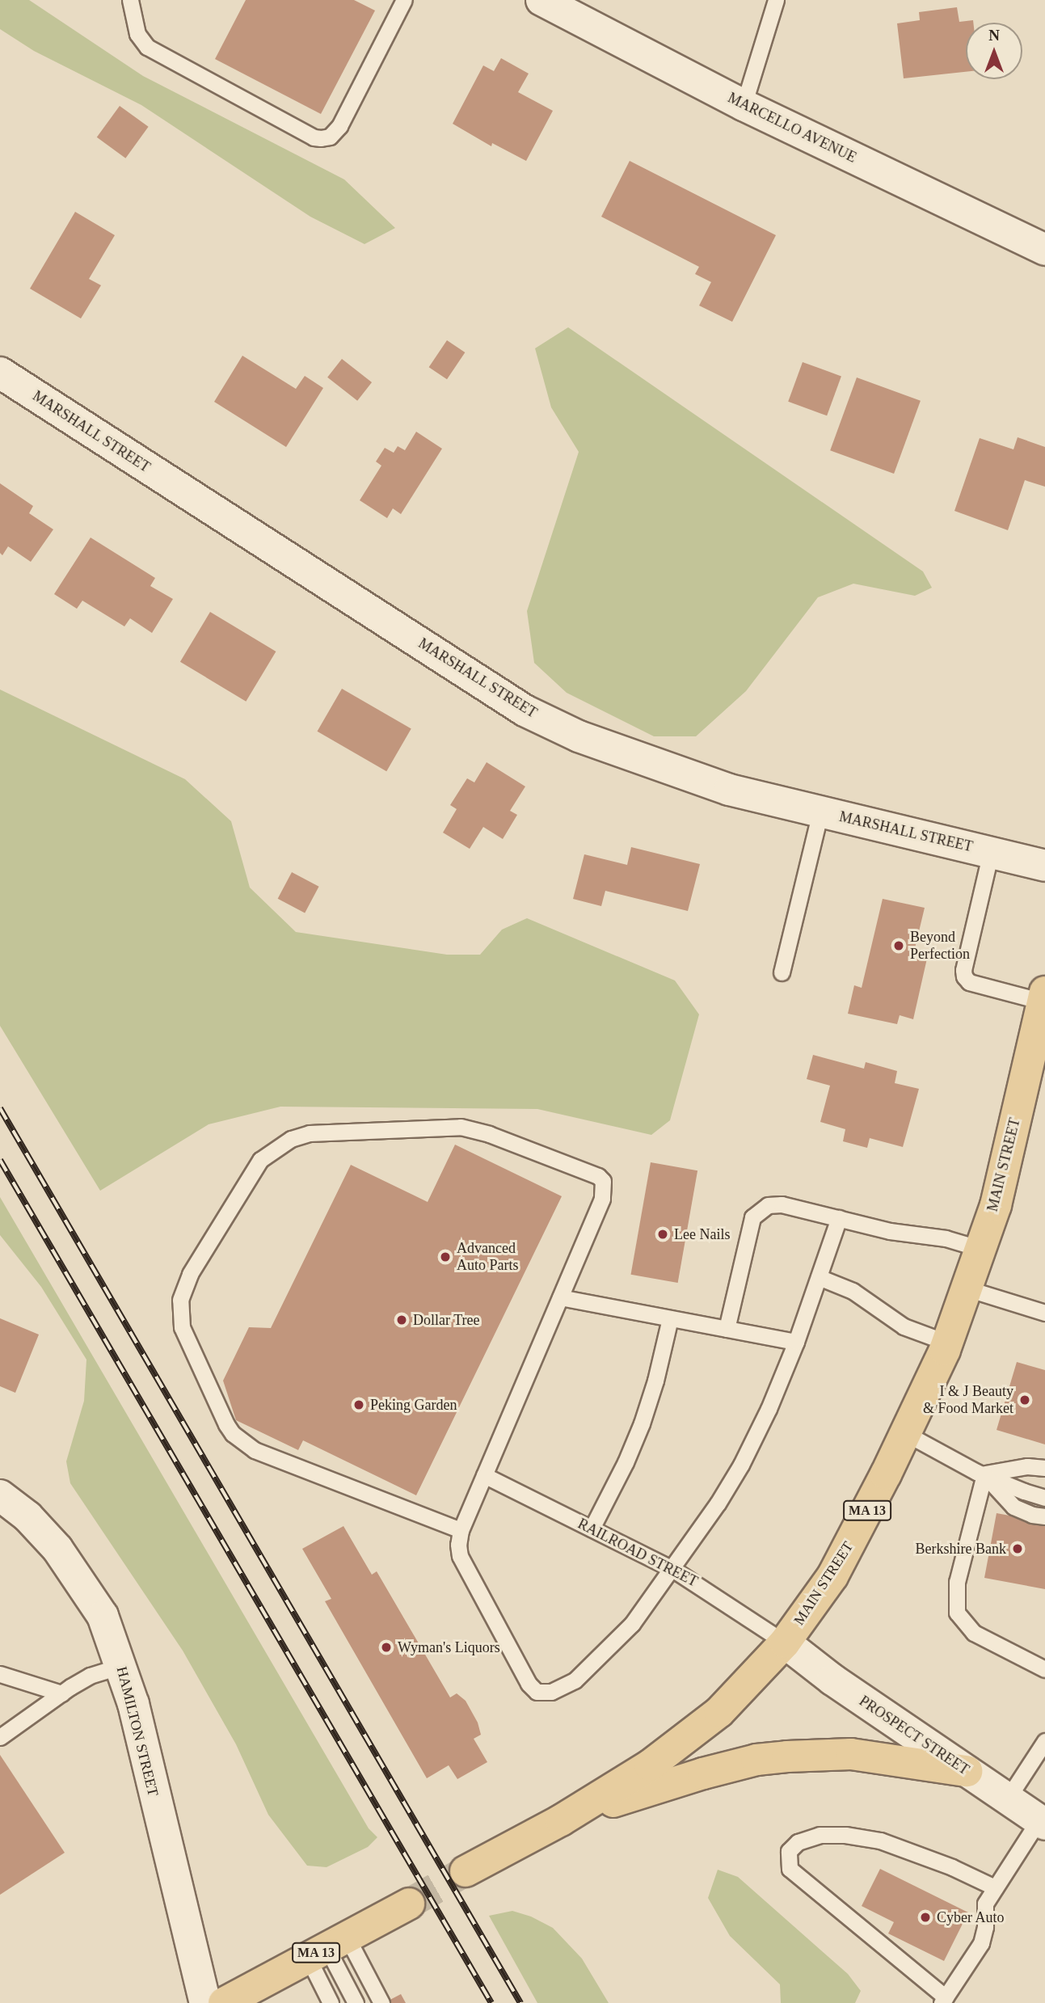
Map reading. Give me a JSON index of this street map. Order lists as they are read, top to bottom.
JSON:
{
  "streets": {
    "main road": ["MAIN STREET", "MA 13"],
    "street": [
      "MARCELLO AVENUE",
      "MARSHALL STREET",
      "HAMILTON STREET",
      "PROSPECT STREET"
    ],
    "lane": ["RAILROAD STREET"]
  },
  "crossings": [
    ["MAIN STREET", "RAILROAD STREET"],
    ["MAIN STREET", "PROSPECT STREET"],
    ["RAILROAD STREET", "PROSPECT STREET"]
  ],
  "places": [
    "Beyond Perfection",
    "Lee Nails",
    "Advanced Auto Parts",
    "Dollar Tree",
    "I & J Beauty & Food Market",
    "Peking Garden",
    "Berkshire Bank",
    "Wyman's Liquors",
    "Cyber Auto"
  ],
  "north": "top"
}
